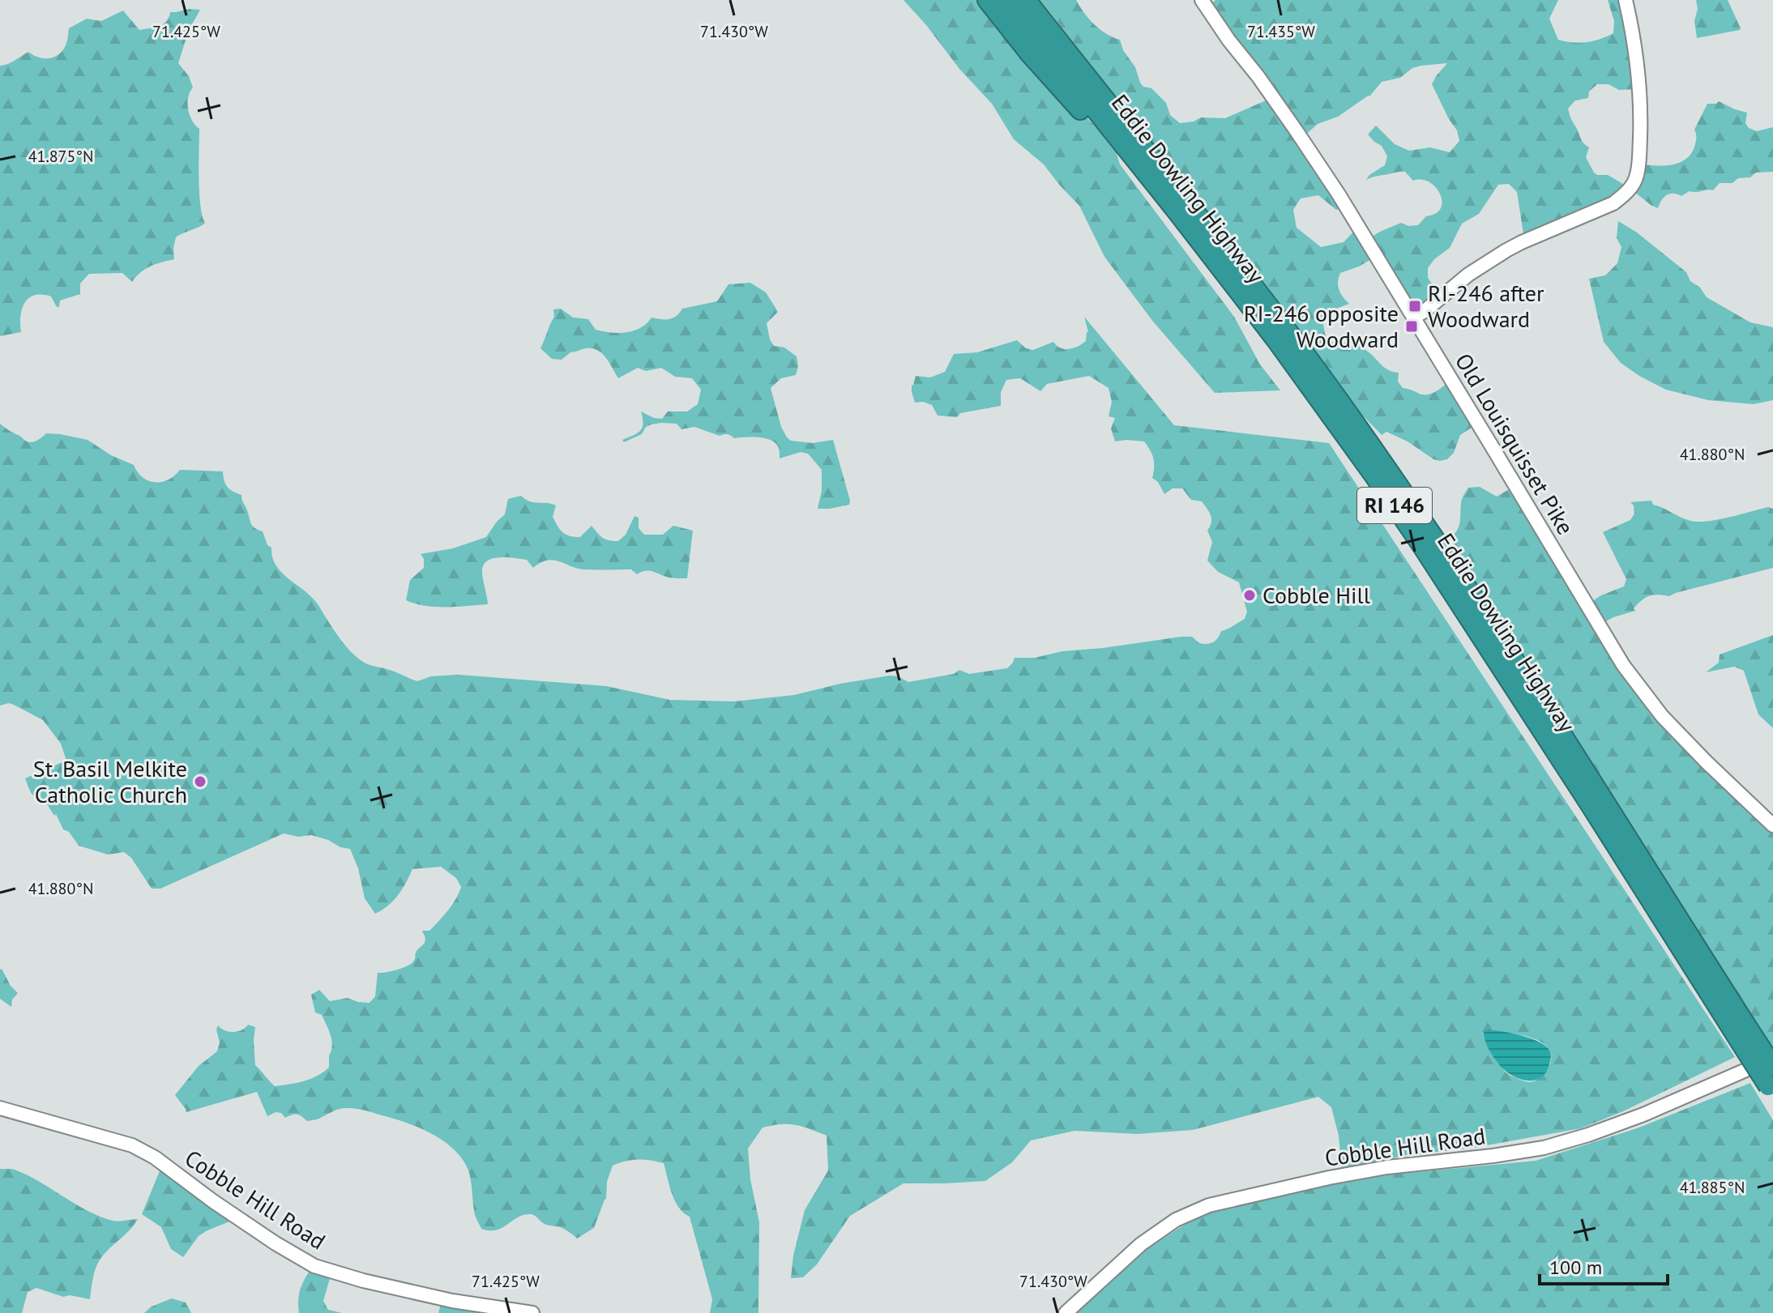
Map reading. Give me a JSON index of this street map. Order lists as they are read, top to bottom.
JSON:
{
  "streets": {
    "highway": ["Eddie Dowling Highway", "RI 146"],
    "street": ["Old Louisquisset Pike", "Cobble Hill Road"]
  },
  "places": {
    "transit": ["RI-246 after Woodward", "RI-246 opposite Woodward"],
    "other": ["Cobble Hill", "St. Basil Melkite Catholic Church"]
  },
  "scale_bar": "100 m",
  "coordinates": [
    "71.425°W",
    "71.430°W",
    "71.435°W",
    "41.875°N",
    "41.880°N",
    "41.885°N"
  ]
}
